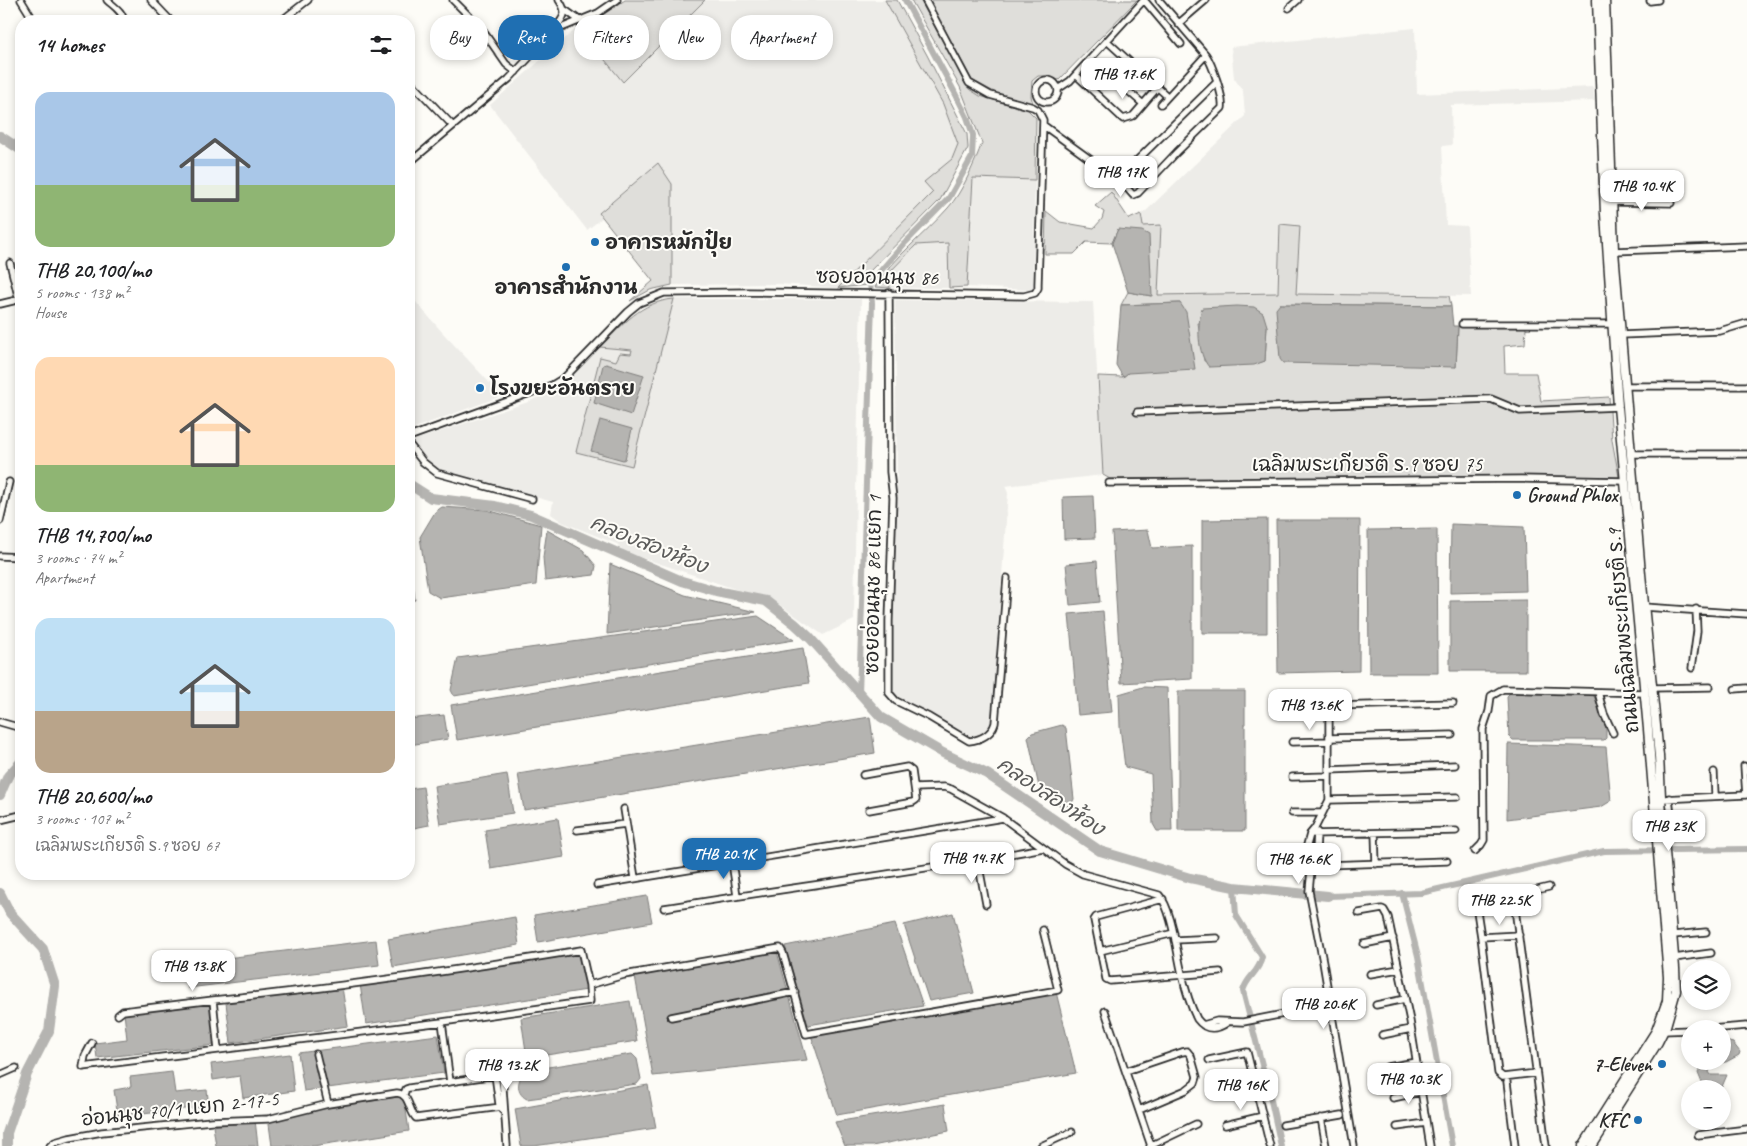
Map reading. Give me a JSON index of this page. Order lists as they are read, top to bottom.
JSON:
{
  "streets": {
    "main road": ["ถนนเฉลิมพระเกียรติ ร.9"],
    "street": [
      "ซอยอ่อนนุช 86",
      "เฉลิมพระเกียรติ ร.9 ซอย 75",
      "ซอยอ่อนนุช 86 แยก 1",
      "อ่อนนุช 70/1 แยก 2-17-5"
    ]
  },
  "crossings": [
    ["ซอยอ่อนนุช 86", "ซอยอ่อนนุช 86 แยก 1"],
    ["เฉลิมพระเกียรติ ร.9 ซอย 75", "ถนนเฉลิมพระเกียรติ ร.9"]
  ],
  "water": ["คลองสองห้อง"],
  "places": [
    "อาคารหมักปุ๋ย",
    "อาคารสำนักงาน",
    "โรงขยะอันตราย",
    "Ground Phlox",
    "7-Eleven",
    "KFC"
  ],
  "page": {
    "chip": [
      "Buy",
      "Rent",
      "Filters",
      "New",
      "Apartment"
    ],
    "heading": "14 homes",
    "price": [
      "THB 17.6K",
      "THB 17K",
      "THB 10.4K",
      "THB 13.6K",
      "THB 23K",
      "THB 20.1K",
      "THB 14.7K",
      "THB 16.6K",
      "THB 22.5K",
      "THB 13.8K",
      "THB 20.6K",
      "THB 13.2K",
      "THB 10.3K",
      "THB 16K"
    ],
    "list": [
      {
        "name": "THB 20,100/mo",
        "note": "5 rooms · 138 m² · House"
      },
      {
        "name": "THB 14,700/mo",
        "note": "3 rooms · 74 m² · Apartment"
      },
      {
        "name": "THB 20,600/mo",
        "note": "3 rooms · 107 m² · เฉลิมพระเกียรติ ร.9 ซอย 67"
      }
    ],
    "map_buttons": ["+", "−"]
  }
}
